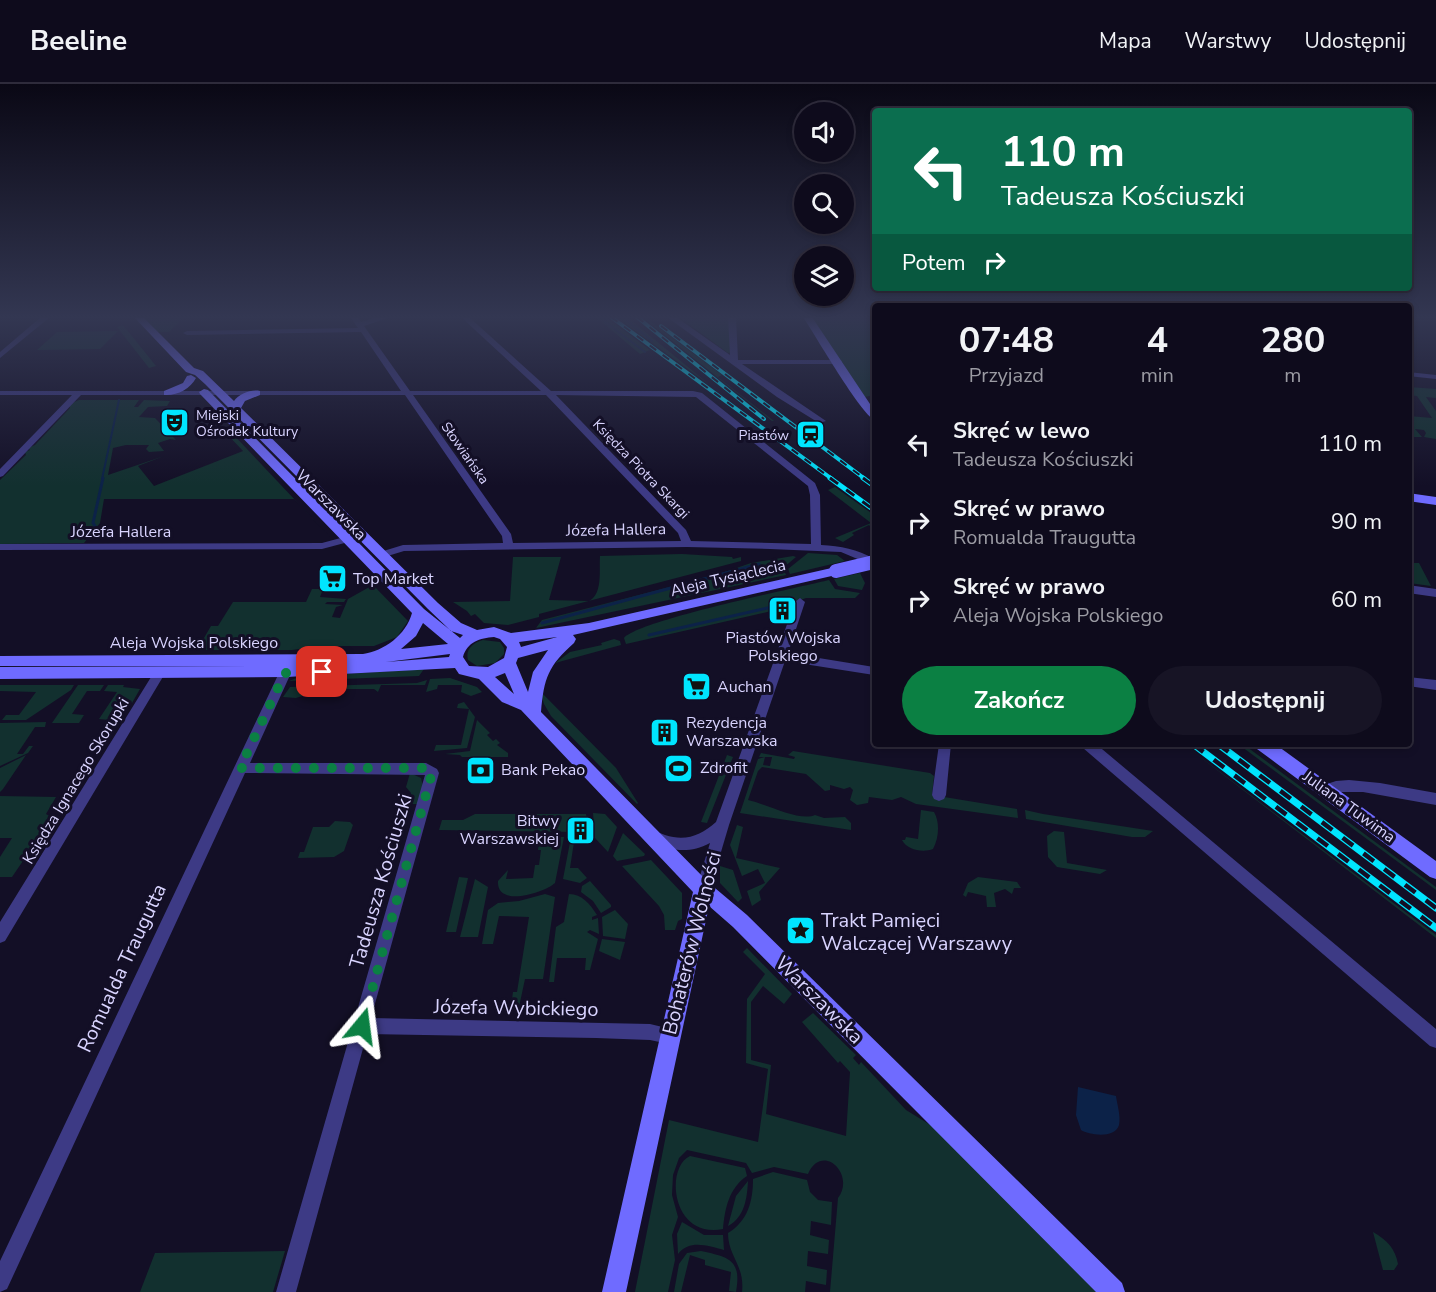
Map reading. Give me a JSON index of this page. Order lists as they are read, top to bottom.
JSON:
{
  "streets": {
    "street": [
      "Słowiańska",
      "Księdza Piotra Skargi",
      "Warszawska",
      "Józefa Hallera",
      "Aleja Tysiąclecia",
      "Aleja Wojska Polskiego",
      "Księdza Ignacego Skorupki",
      "Juliana Tuwima",
      "Tadeusza Kościuszki",
      "Bohaterów Wolności",
      "Romualda Traugutta",
      "Józefa Wybickiego"
    ]
  },
  "crossings": [
    ["Słowiańska", "Józefa Hallera"],
    ["Księdza Piotra Skargi", "Józefa Hallera"],
    ["Warszawska", "Józefa Hallera"],
    ["Warszawska", "Aleja Tysiąclecia"],
    ["Warszawska", "Aleja Wojska Polskiego"],
    ["Warszawska", "Bohaterów Wolności"],
    ["Aleja Tysiąclecia", "Aleja Wojska Polskiego"],
    ["Aleja Wojska Polskiego", "Księdza Ignacego Skorupki"],
    ["Aleja Wojska Polskiego", "Romualda Traugutta"],
    ["Tadeusza Kościuszki", "Romualda Traugutta"],
    ["Tadeusza Kościuszki", "Józefa Wybickiego"],
    ["Bohaterów Wolności", "Józefa Wybickiego"]
  ],
  "places": {
    "theatre": ["Miejski Ośrodek Kultury"],
    "station": ["Piastów"],
    "supermarket": ["Top Market", "Auchan"],
    "building": ["Piastów Wojska Polskiego", "Rezydencja Warszawska", "Bitwy Warszawskiej"],
    "sports": ["Zdrofit"],
    "bank": ["Bank Pekao"],
    "place": ["Trakt Pamięci Walczącej Warszawy"]
  },
  "page": {
    "header": "Beeline",
    "nav": ["Mapa", "Warstwy", "Udostępnij"],
    "turn": ["110 m", "Tadeusza Kościuszki"],
    "then": "Potem",
    "eta": [
      "07:48",
      "Przyjazd",
      "4",
      "min",
      "280",
      "m"
    ],
    "list": [
      {
        "name": "Skręć w lewo",
        "note": "Tadeusza Kościuszki",
        "value": "110 m"
      },
      {
        "name": "Skręć w prawo",
        "note": "Romualda Traugutta",
        "value": "90 m"
      },
      {
        "name": "Skręć w prawo",
        "note": "Aleja Wojska Polskiego",
        "value": "60 m"
      }
    ],
    "buttons": ["Zakończ", "Udostępnij"]
  }
}
